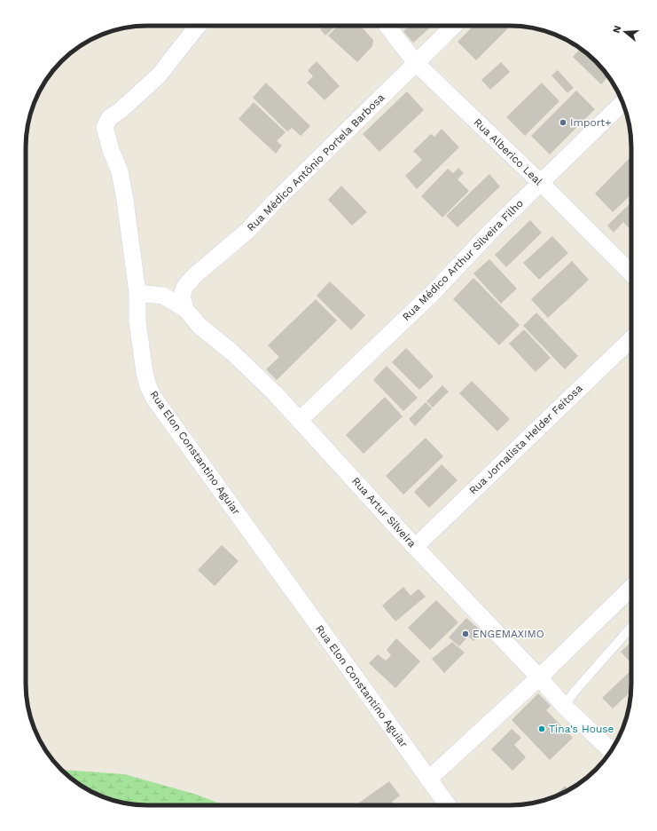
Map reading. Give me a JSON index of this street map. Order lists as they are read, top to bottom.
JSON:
{
  "streets": {
    "street": [
      "Rua Alberico Leal",
      "Rua Médico Antônio Portela Barbosa",
      "Rua Médico Arthur Silveira Filho",
      "Rua Jornalista Helder Feitosa",
      "Rua Elon Constantino Aguiar",
      "Rua Artur Silveira"
    ]
  },
  "crossings": [
    ["Rua Alberico Leal", "Rua Médico Antônio Portela Barbosa"],
    ["Rua Alberico Leal", "Rua Médico Arthur Silveira Filho"],
    ["Rua Médico Antônio Portela Barbosa", "Rua Artur Silveira"],
    ["Rua Médico Arthur Silveira Filho", "Rua Artur Silveira"],
    ["Rua Jornalista Helder Feitosa", "Rua Artur Silveira"],
    ["Rua Elon Constantino Aguiar", "Rua Artur Silveira"]
  ],
  "places": ["Import+", "ENGEMAXIMO", "Tina's House"],
  "north": "left"
}
